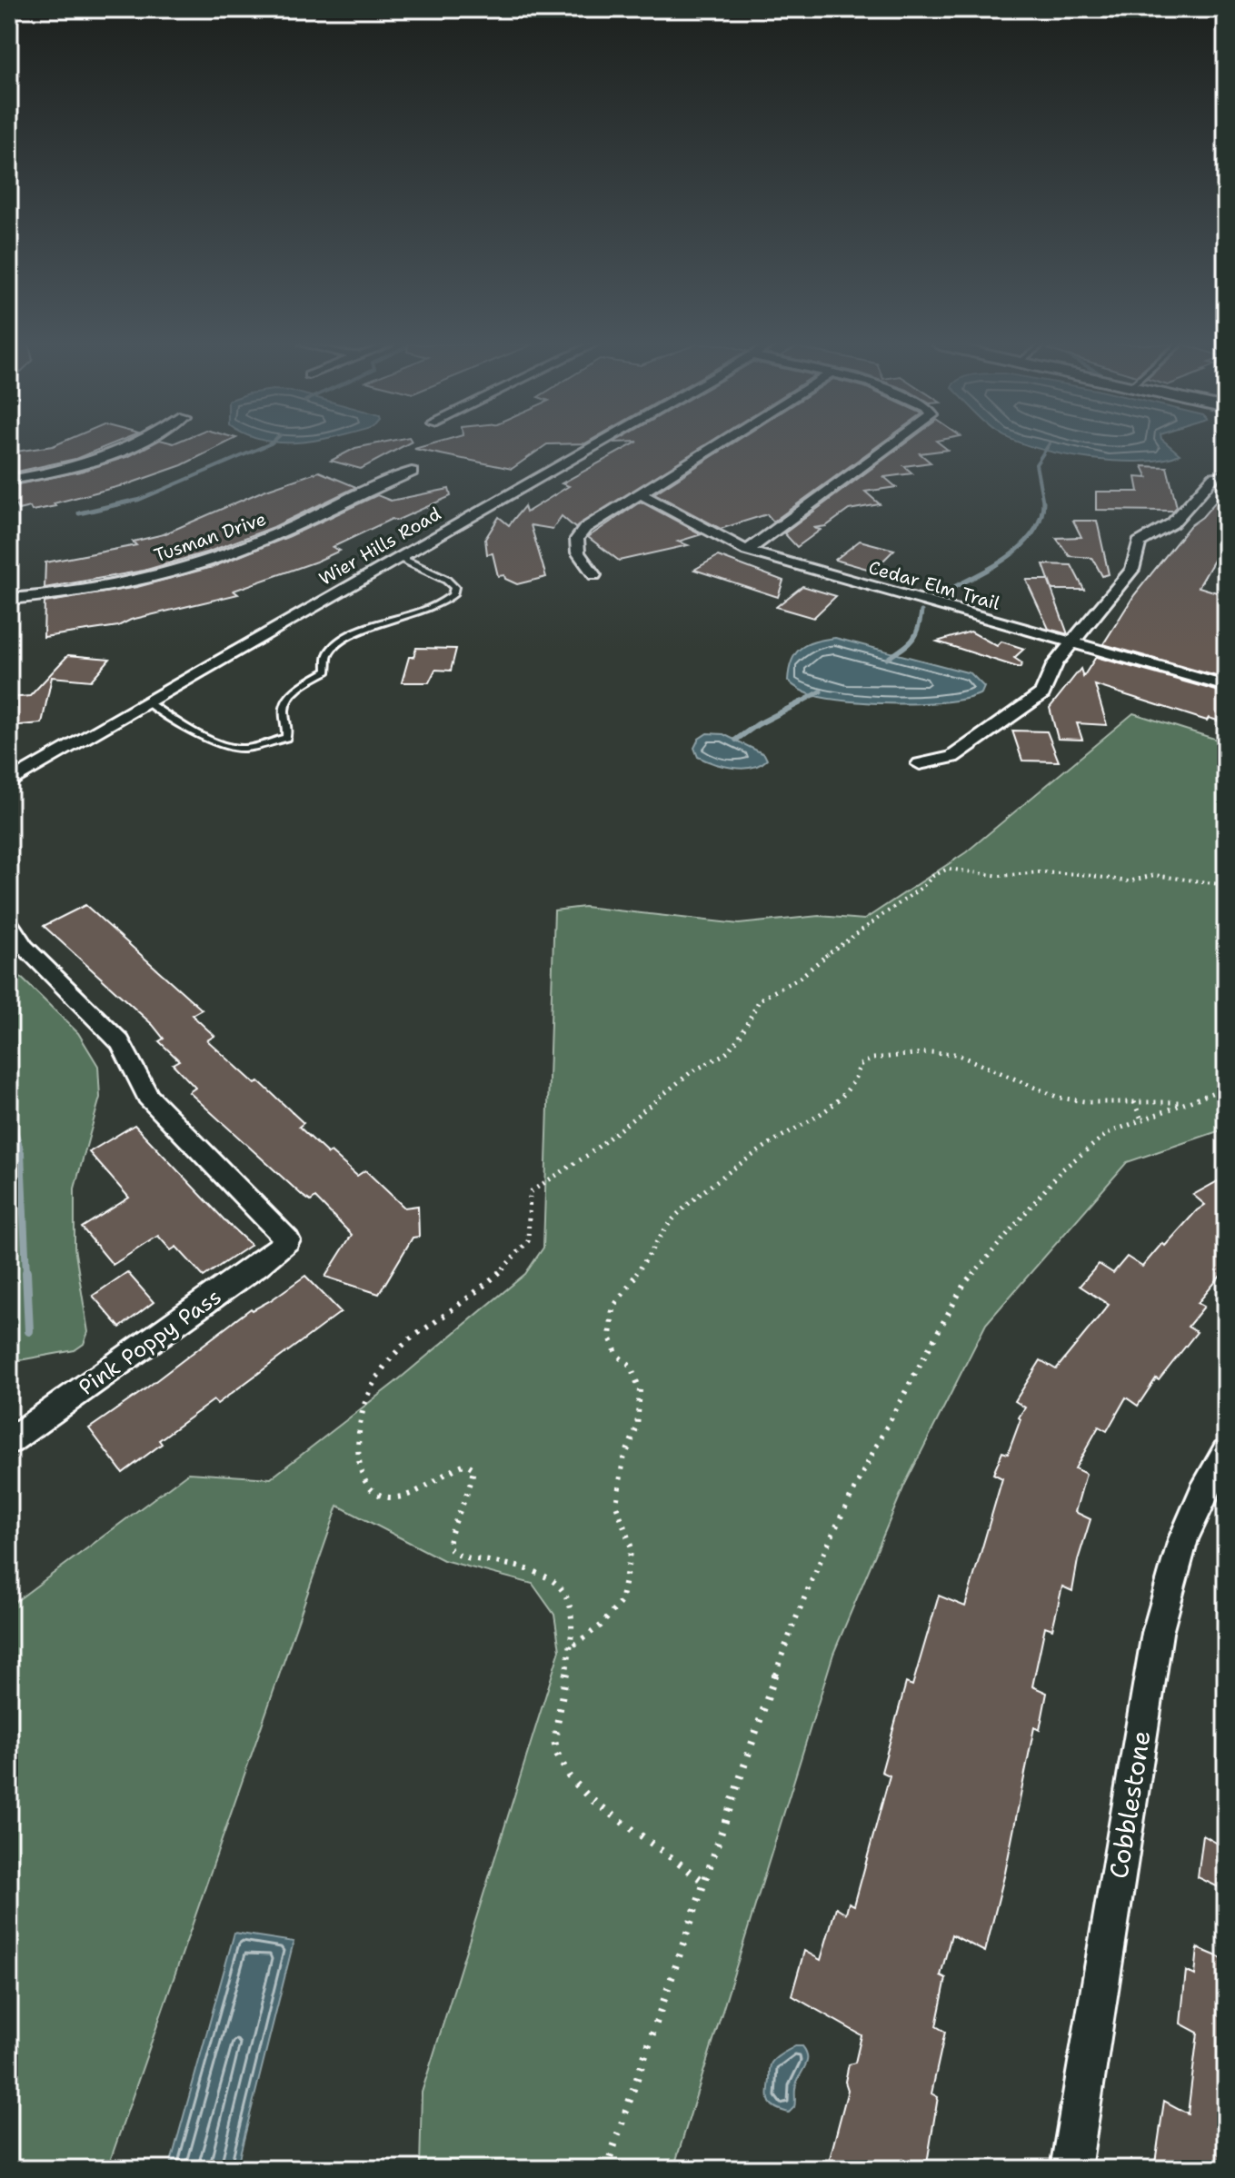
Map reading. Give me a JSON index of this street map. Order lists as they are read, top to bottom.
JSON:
{
  "streets": {
    "street": [
      "Tusman Drive",
      "Wier Hills Road",
      "Cedar Elm Trail",
      "Pink Poppy Pass",
      "Cobblestone"
    ]
  }
}
